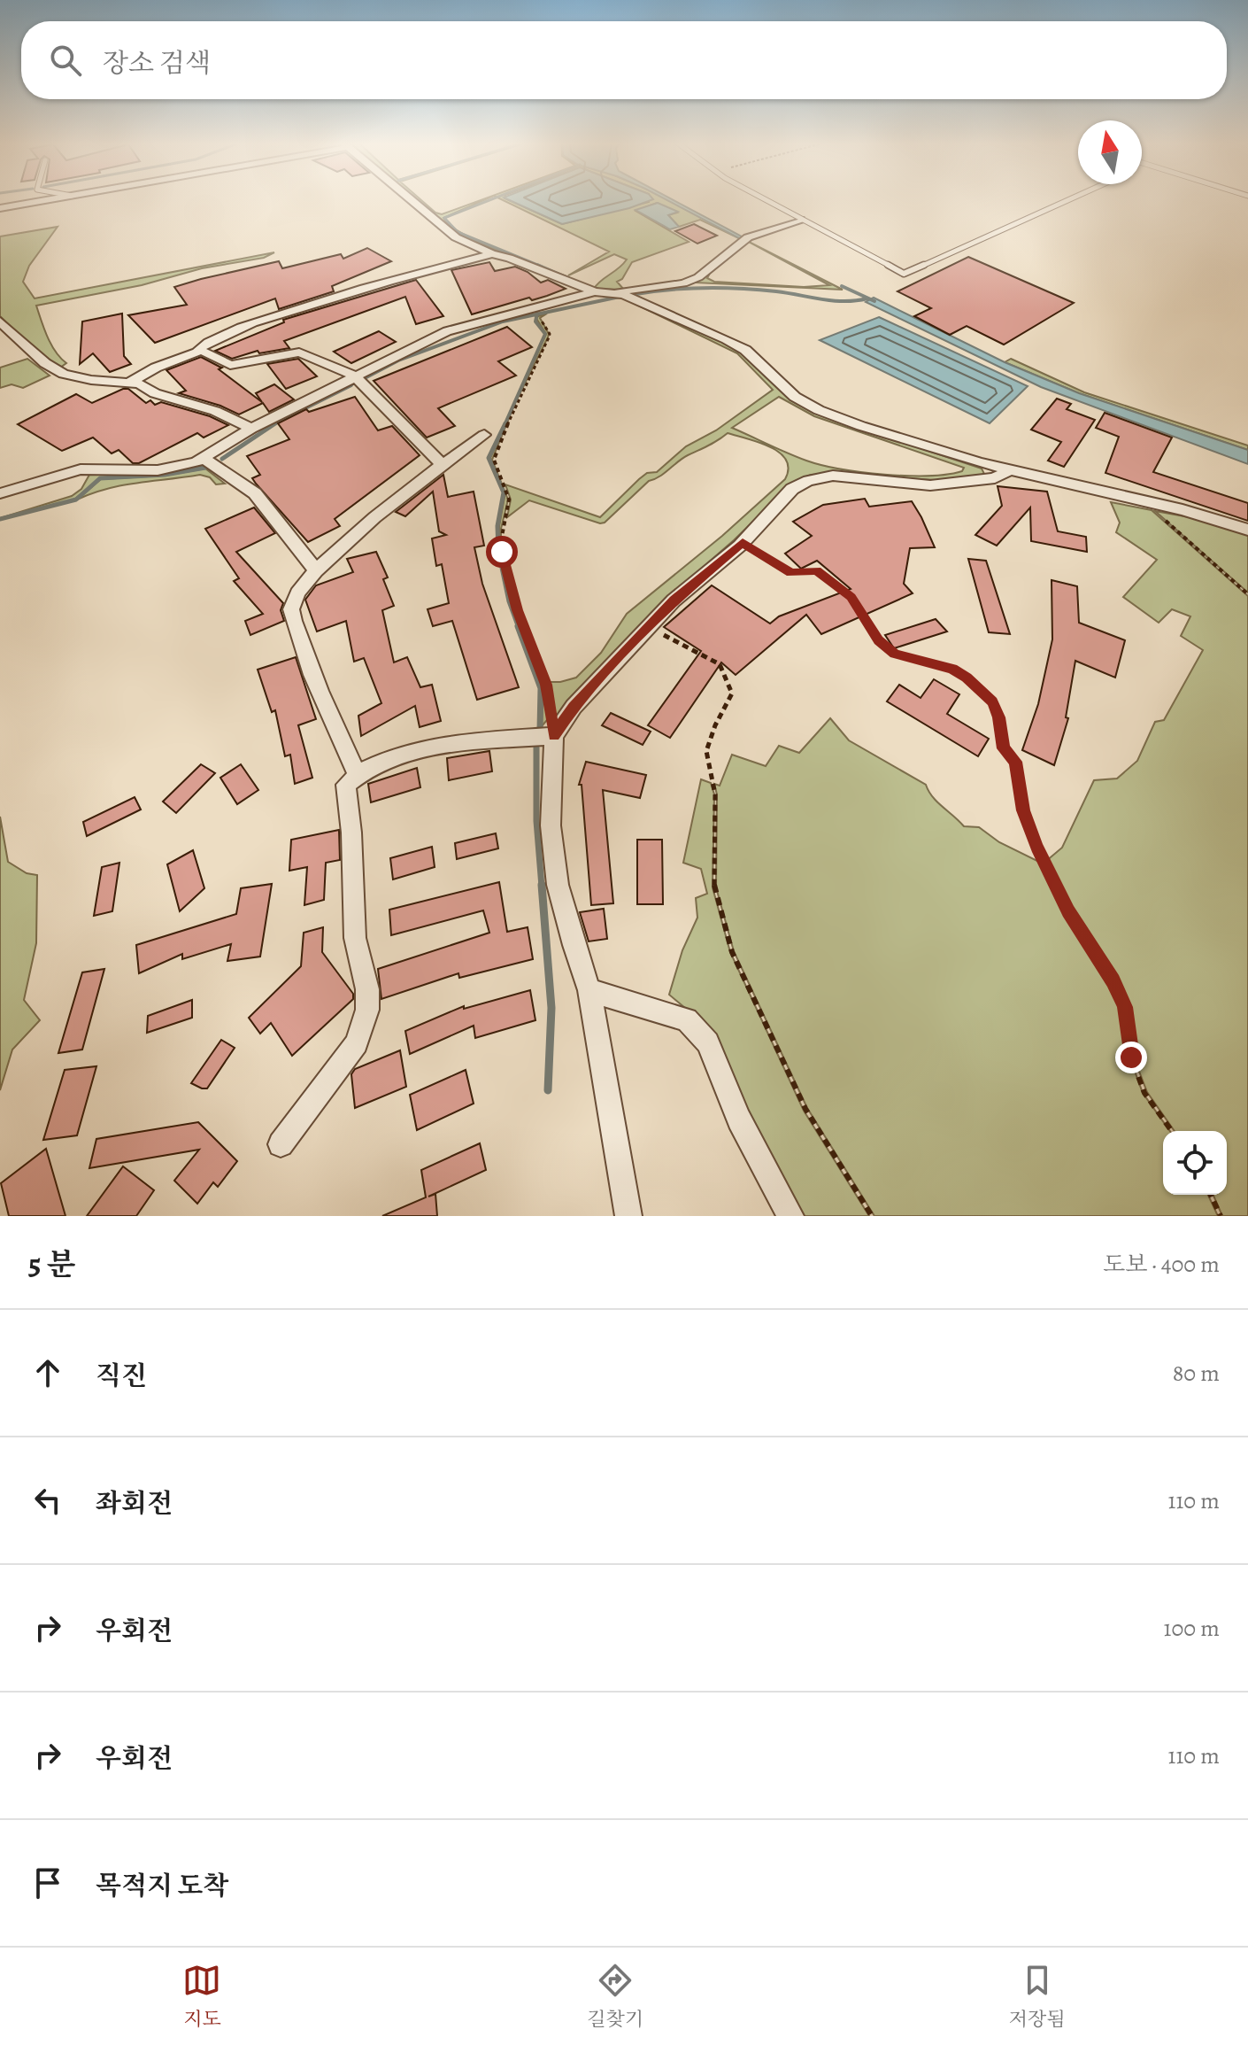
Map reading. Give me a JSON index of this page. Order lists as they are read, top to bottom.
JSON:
{
  "north": "top",
  "page": {
    "search": "장소 검색",
    "heading": ["5 분", "도보 · 400 m"],
    "list": [
      ["직진", "80 m"],
      ["좌회전", "110 m"],
      ["우회전", "100 m"],
      ["우회전", "110 m"],
      "목적지 도착"
    ],
    "nav": ["지도", "길찾기", "저장됨"]
  }
}
